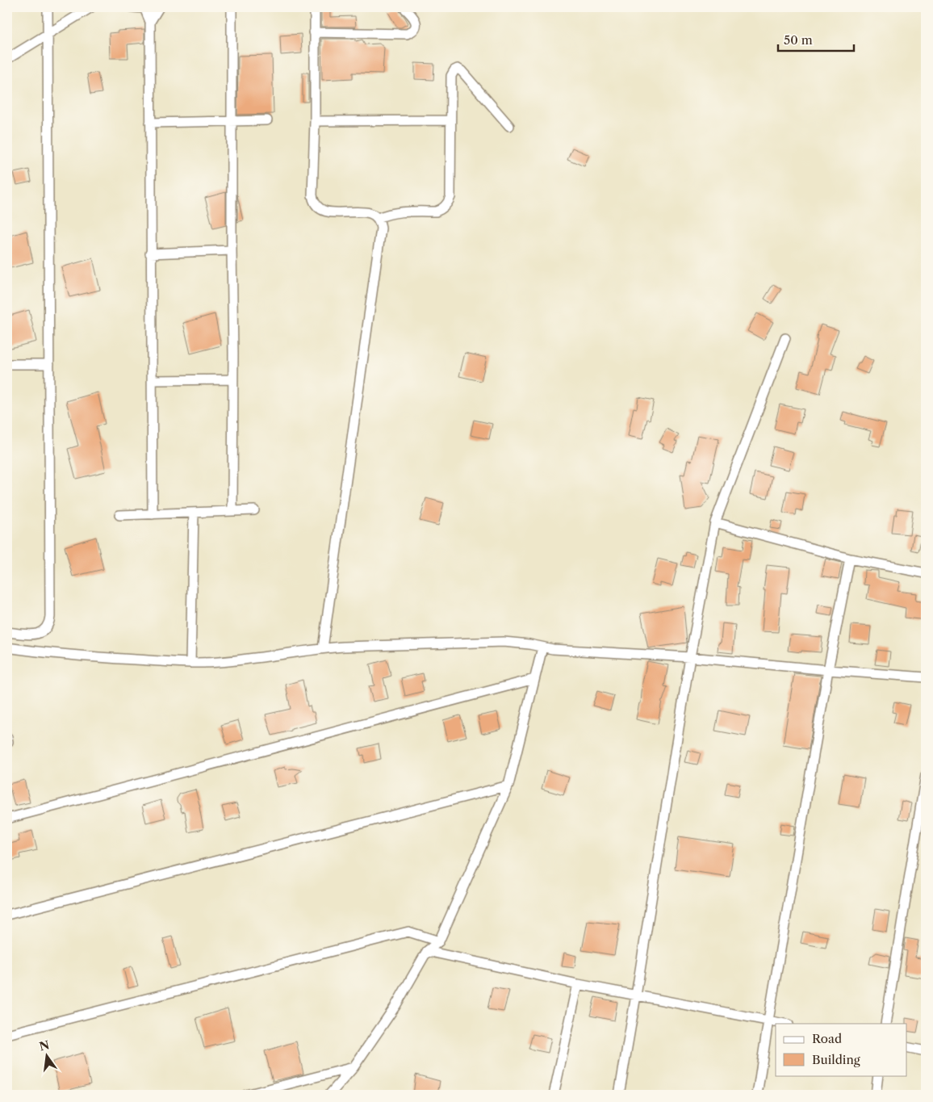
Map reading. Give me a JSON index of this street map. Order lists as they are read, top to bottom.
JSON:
{
  "legend": ["Road", "Building"],
  "scale_bar": "50 m",
  "north": "top"
}
